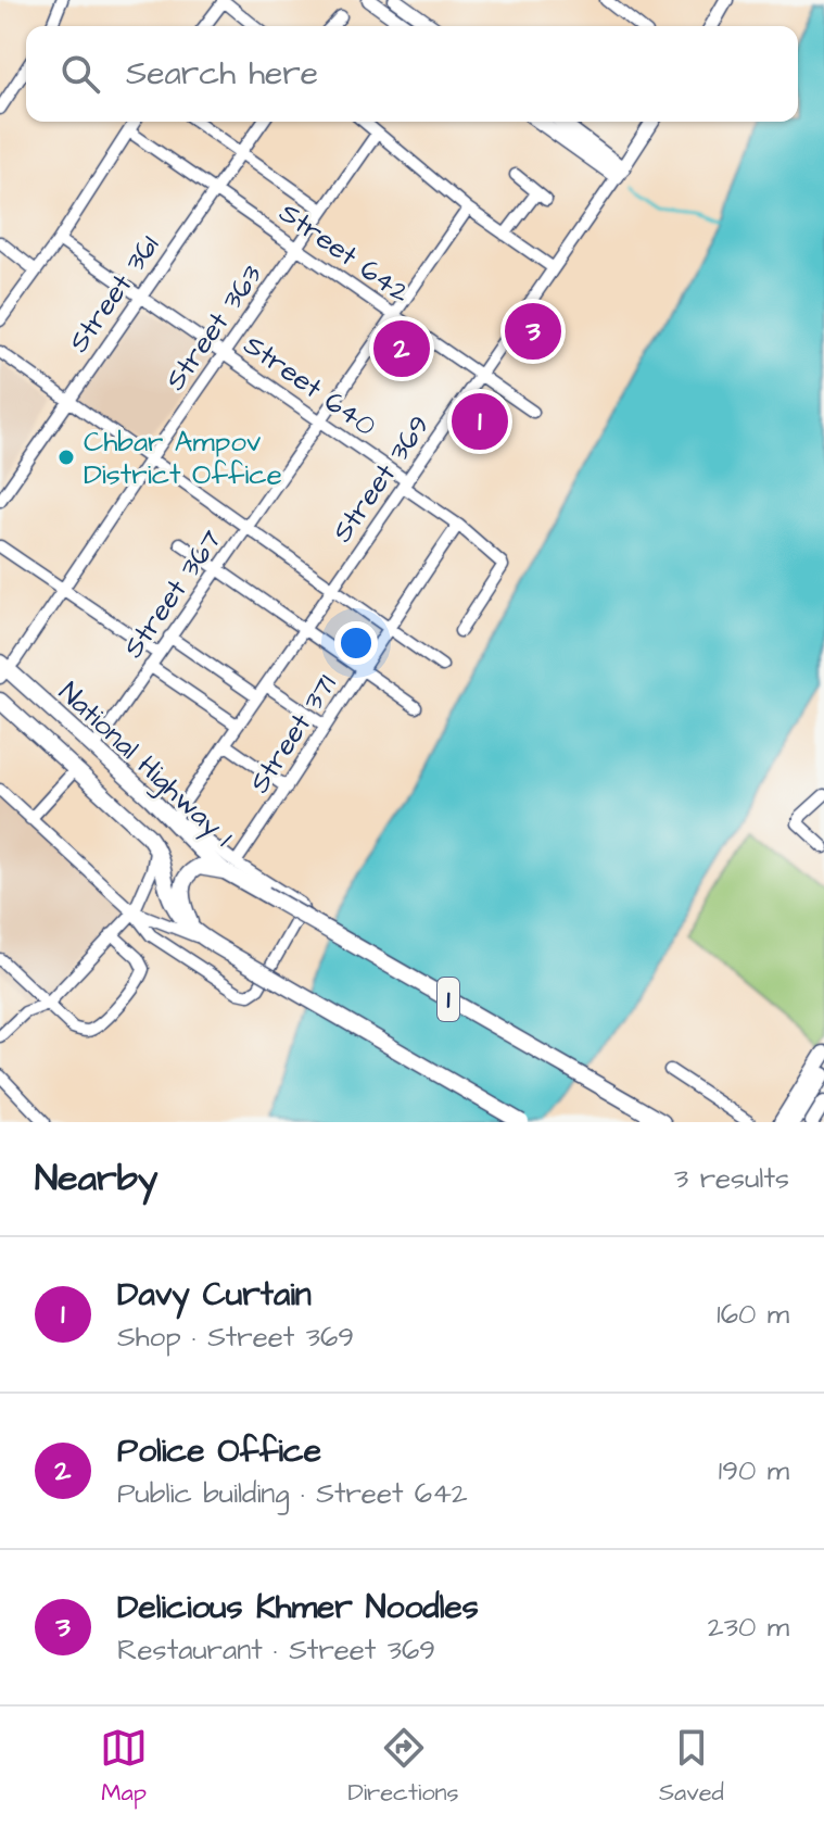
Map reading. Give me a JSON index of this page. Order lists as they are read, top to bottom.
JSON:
{
  "streets": {
    "highway": ["National Highway 1", "1"],
    "main road": ["Street 369"],
    "street": [
      "Street 642",
      "Street 361",
      "Street 363",
      "Street 640",
      "Street 367",
      "Street 371"
    ]
  },
  "crossings": [
    ["Street 642", "Street 361"],
    ["Street 642", "Street 363"],
    ["Street 642", "Street 369"],
    ["Street 642", "Street 367"],
    ["Street 361", "Street 640"],
    ["Street 363", "Street 640"],
    ["Street 363", "National Highway 1"],
    ["Street 640", "Street 369"],
    ["Street 640", "Street 367"],
    ["Street 640", "Street 371"],
    ["Street 369", "National Highway 1"],
    ["Street 367", "National Highway 1"],
    ["Street 371", "National Highway 1"]
  ],
  "places": ["Chbar Ampov District Office"],
  "page": {
    "search": "Search here",
    "pins": ["3", "2", "1"],
    "heading": ["Nearby", "3 results"],
    "list": [
      {
        "mark": "1",
        "name": "Davy Curtain",
        "note": "Shop · Street 369",
        "value": "160 m"
      },
      {
        "mark": "2",
        "name": "Police Office",
        "note": "Public building · Street 642",
        "value": "190 m"
      },
      {
        "mark": "3",
        "name": "Delicious Khmer Noodles",
        "note": "Restaurant · Street 369",
        "value": "230 m"
      }
    ],
    "nav": ["Map", "Directions", "Saved"]
  }
}
